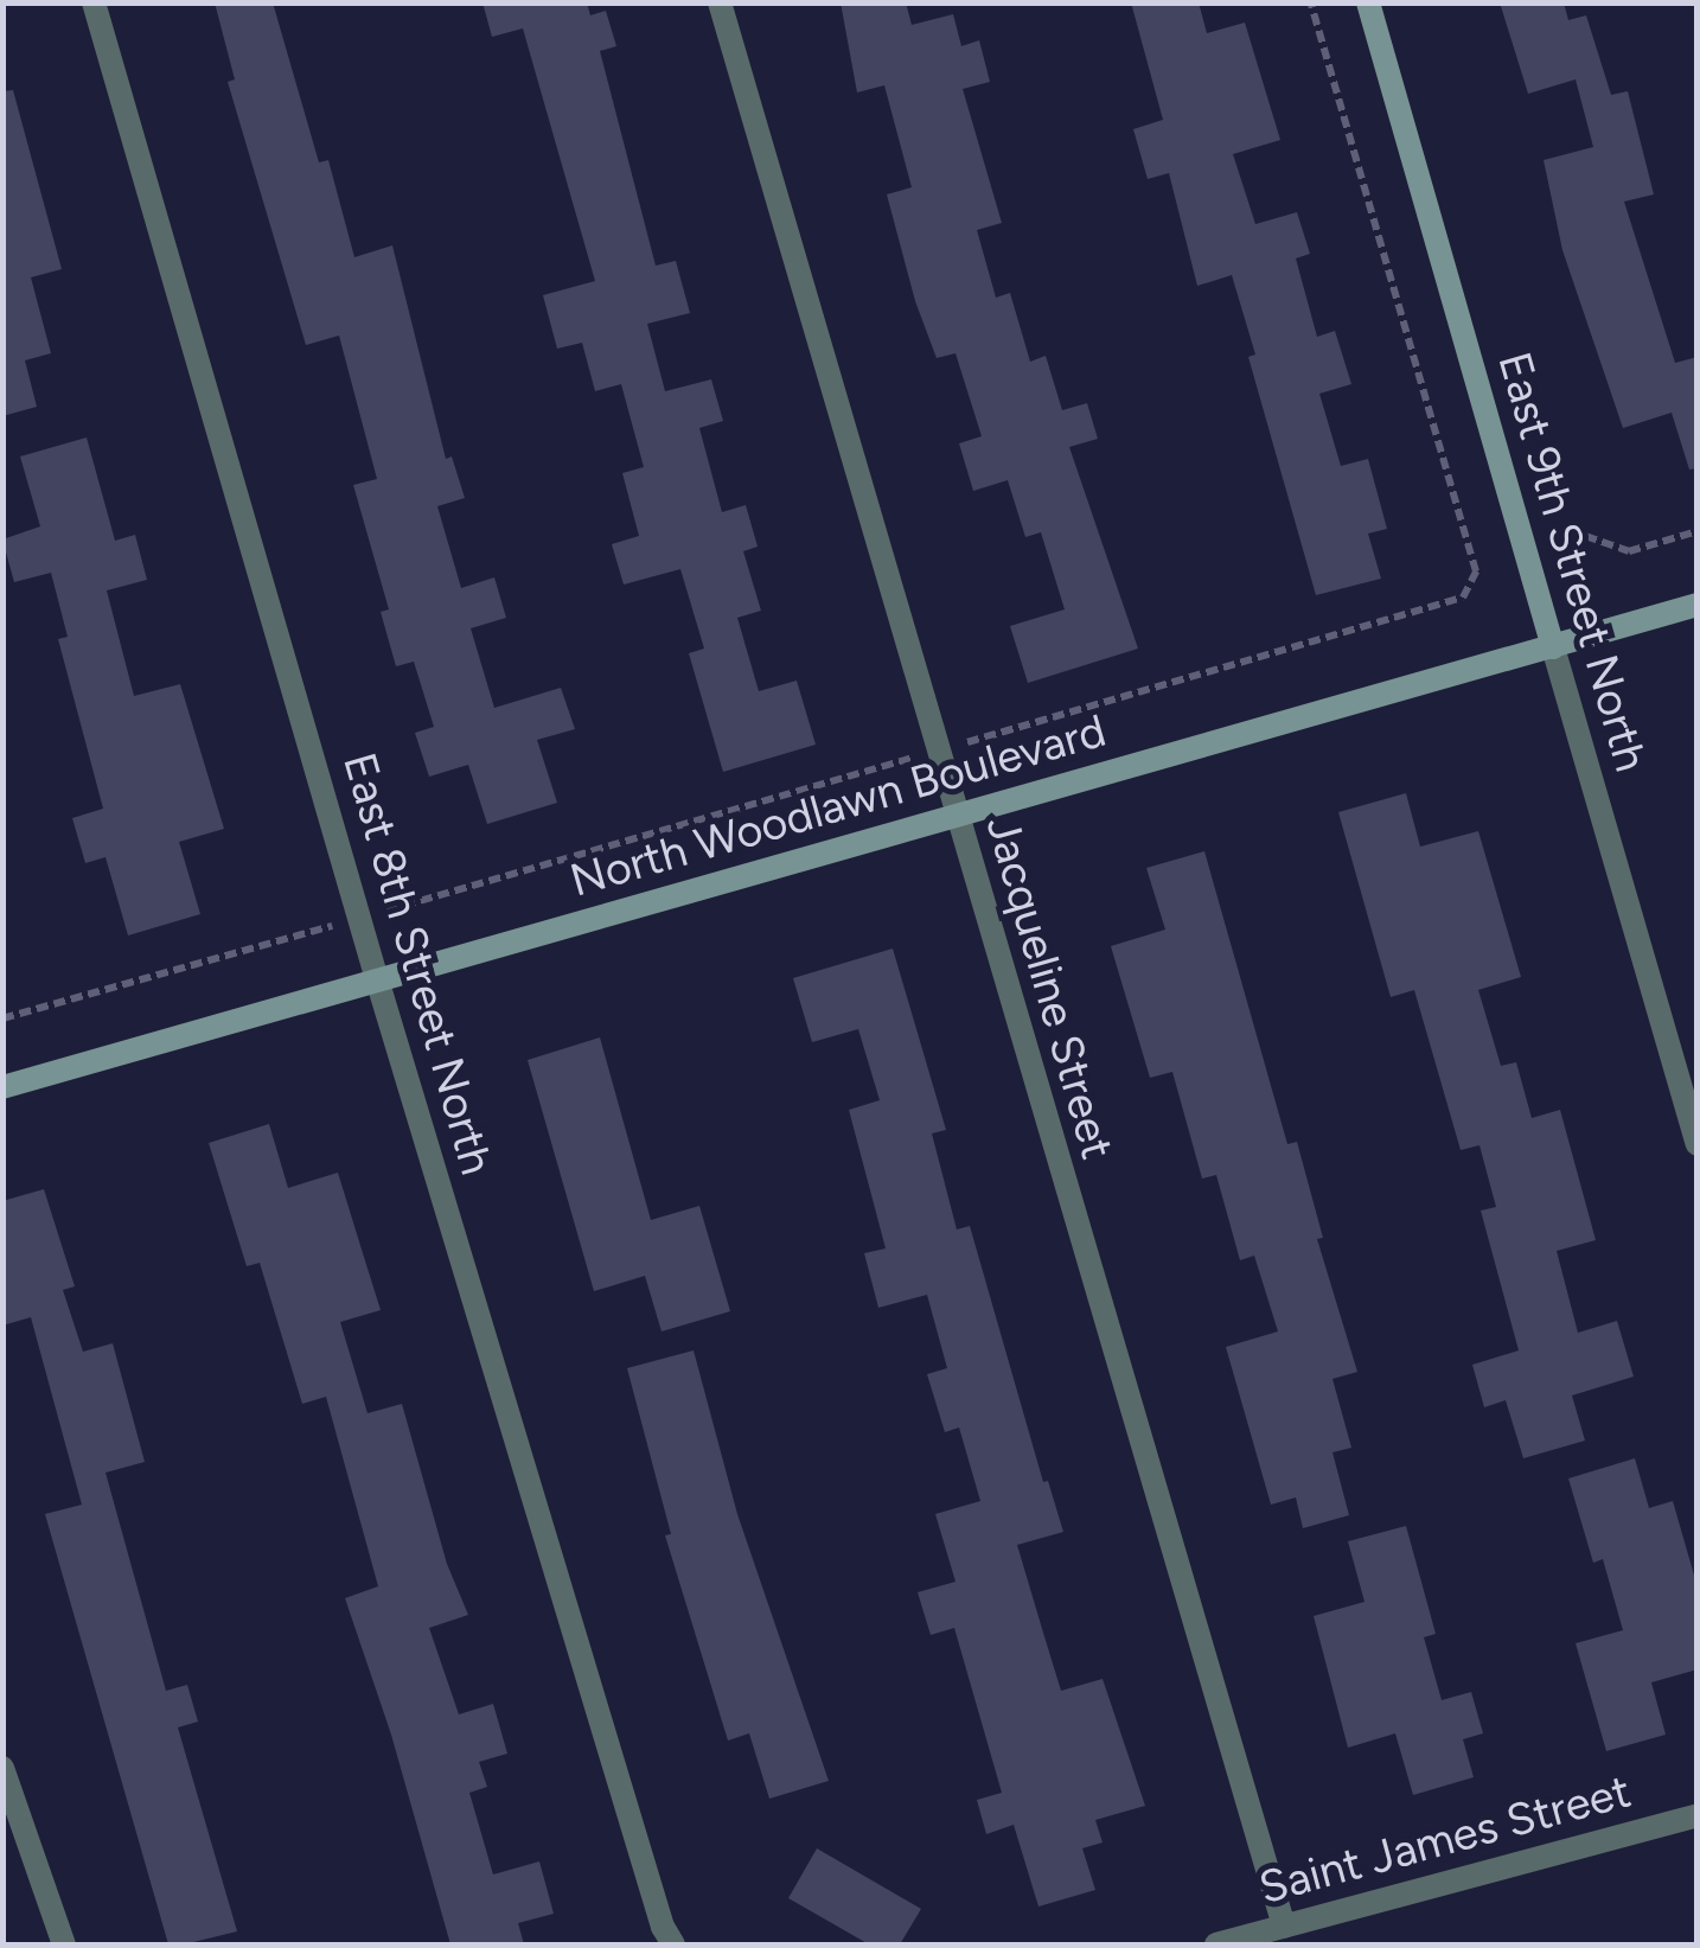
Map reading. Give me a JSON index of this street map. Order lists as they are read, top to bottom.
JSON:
{
  "streets": {
    "main road": ["East 9th Street North", "North Woodlawn Boulevard"],
    "street": ["East 8th Street North", "Jacqueline Street", "Saint James Street"]
  },
  "crossings": [
    ["East 9th Street North", "North Woodlawn Boulevard"],
    ["North Woodlawn Boulevard", "East 8th Street North"],
    ["North Woodlawn Boulevard", "Jacqueline Street"],
    ["Jacqueline Street", "Saint James Street"]
  ]
}
